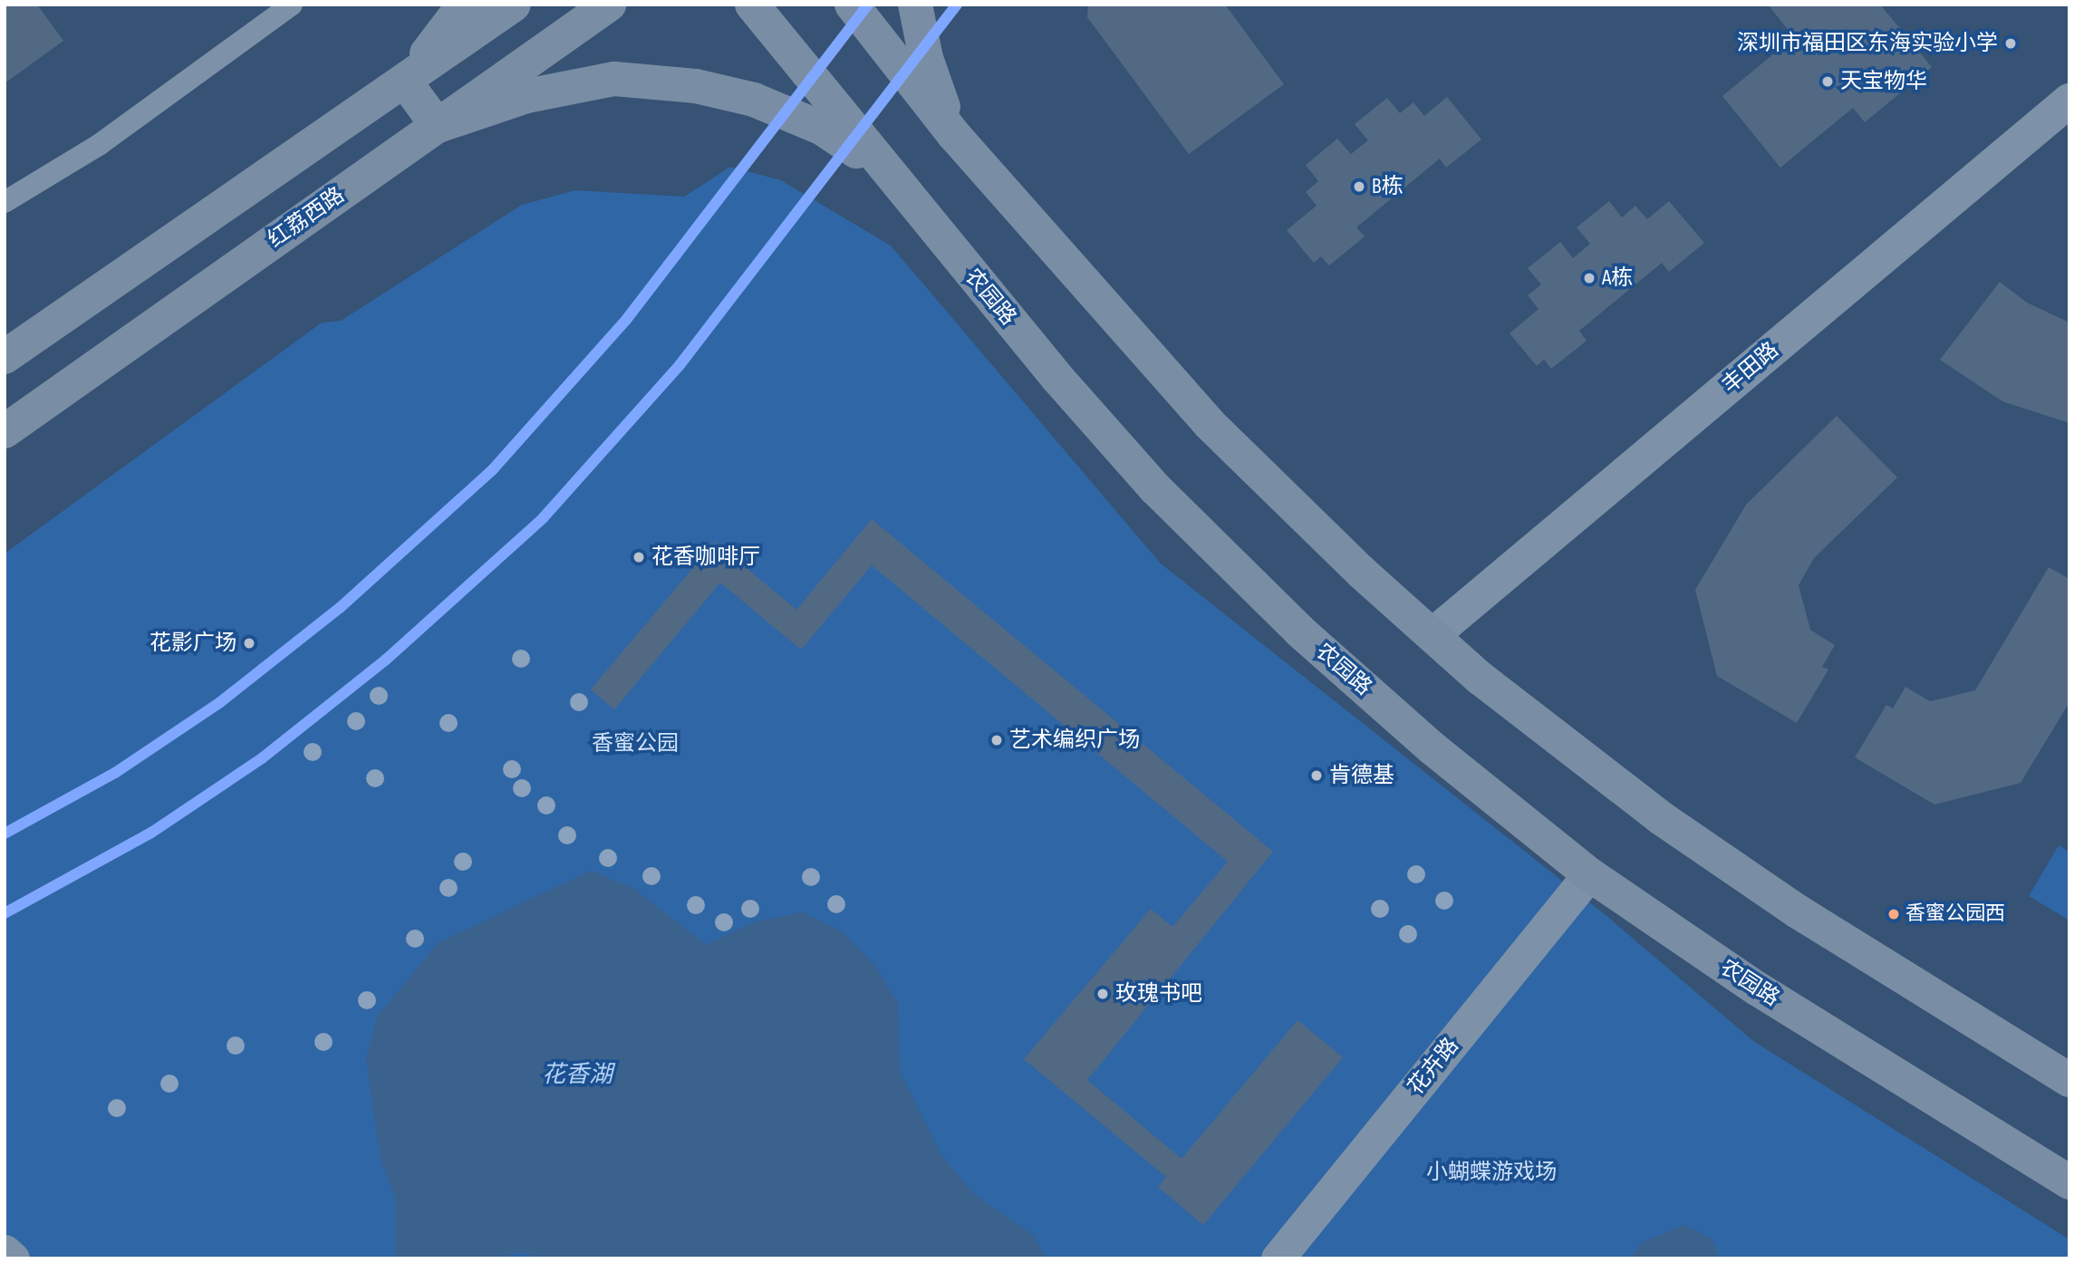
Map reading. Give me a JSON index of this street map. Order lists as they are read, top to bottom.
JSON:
{
  "streets": {
    "main road": ["红荔西路", "农园路"],
    "street": ["丰田路", "花卉路"]
  },
  "crossings": [
    ["农园路", "花卉路"]
  ],
  "water": ["花香湖"],
  "parks": ["香蜜公园", "小蝴蝶游戏场"],
  "places": [
    "深圳市福田区东海实验小学",
    "天宝物华",
    "B栋",
    "A栋",
    "花香咖啡厅",
    "花影广场",
    "艺术编织广场",
    "肯德基",
    "香蜜公园西",
    "玫瑰书吧"
  ]
}
